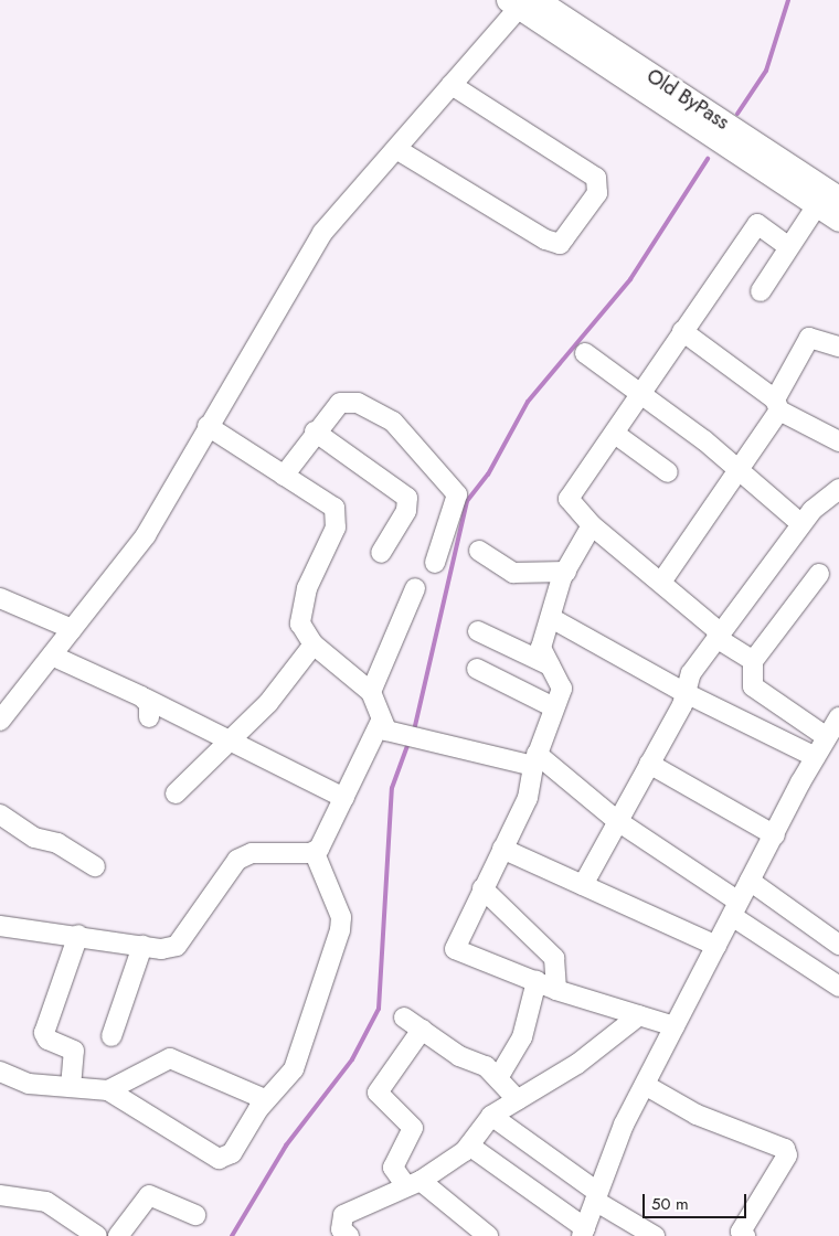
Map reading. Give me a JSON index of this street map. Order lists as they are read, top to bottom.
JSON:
{
  "streets": {
    "main road": ["Old ByPass"]
  },
  "scale_bar": "50 m"
}
